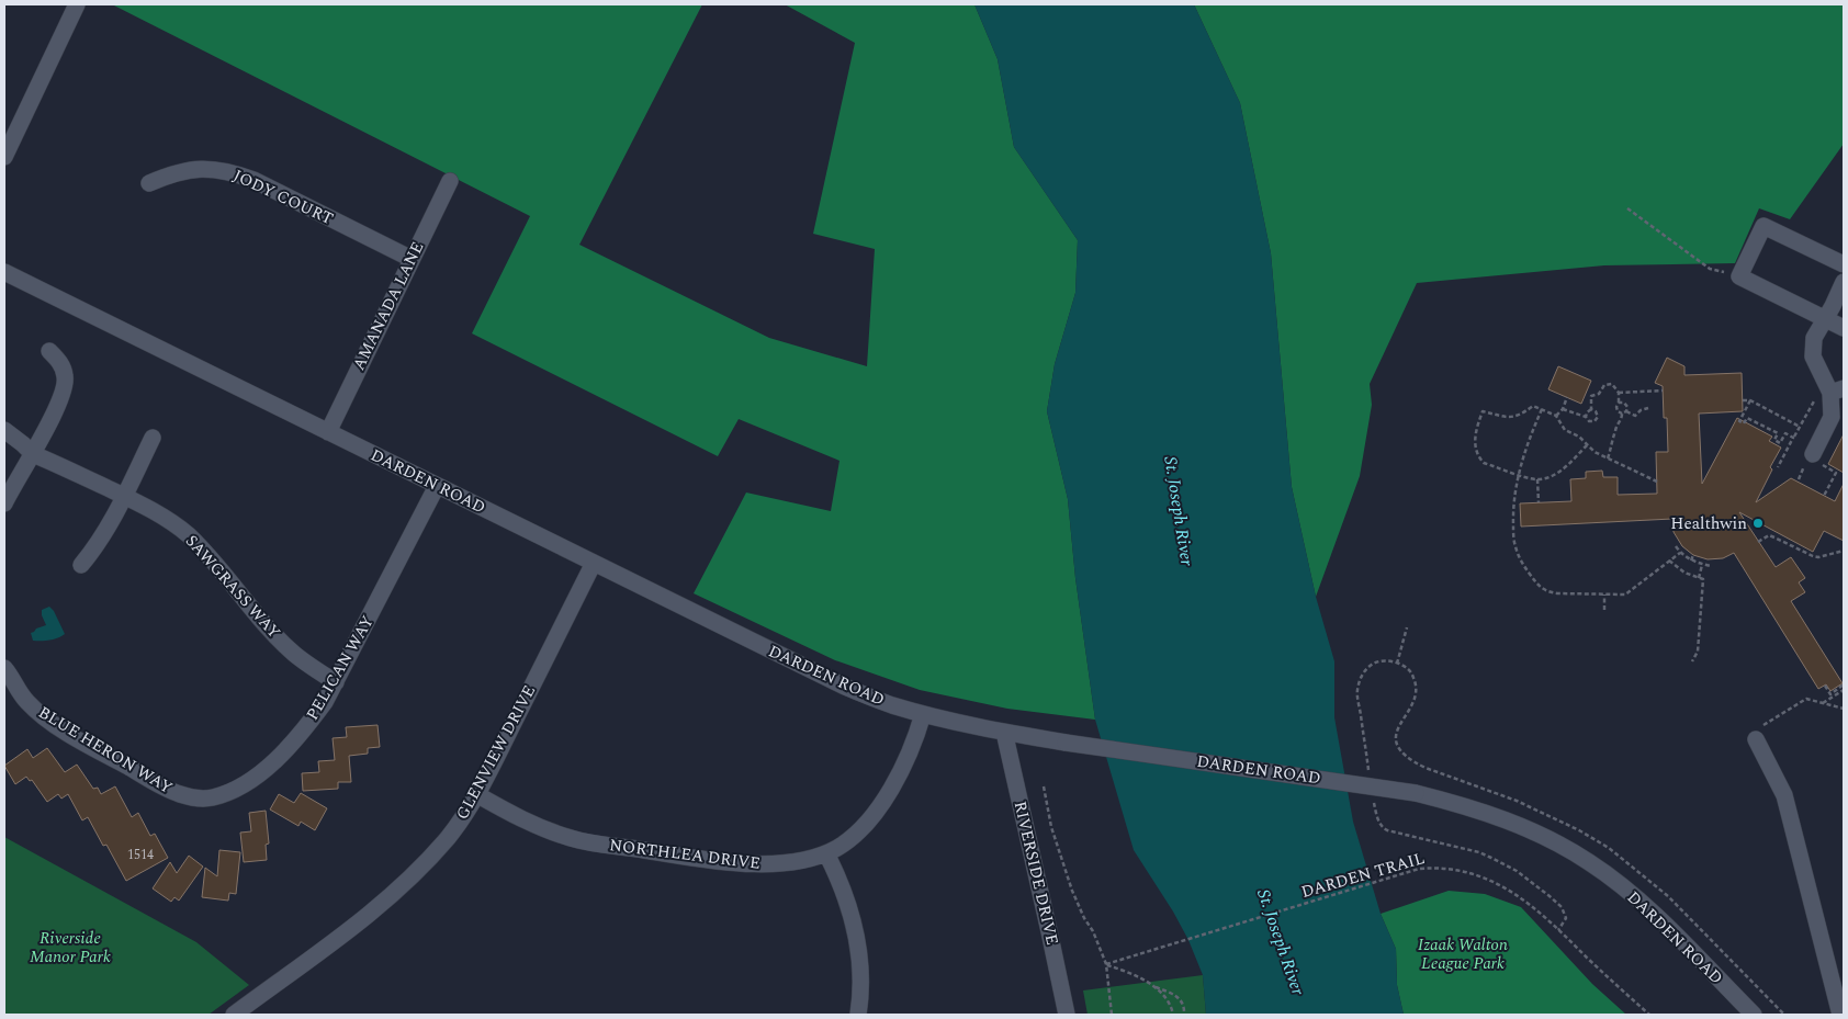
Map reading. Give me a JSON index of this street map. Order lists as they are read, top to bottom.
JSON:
{
  "streets": {
    "street": [
      "JODY COURT",
      "AMANADA LANE",
      "DARDEN ROAD",
      "SAWGRASS WAY",
      "PELICAN WAY",
      "BLUE HERON WAY",
      "GLENVIEW DRIVE",
      "NORTHLEA DRIVE",
      "RIVERSIDE DRIVE"
    ],
    "path": ["DARDEN TRAIL"]
  },
  "crossings": [
    ["JODY COURT", "AMANADA LANE"],
    ["AMANADA LANE", "DARDEN ROAD"],
    ["DARDEN ROAD", "PELICAN WAY"],
    ["DARDEN ROAD", "GLENVIEW DRIVE"],
    ["DARDEN ROAD", "NORTHLEA DRIVE"],
    ["DARDEN ROAD", "RIVERSIDE DRIVE"],
    ["SAWGRASS WAY", "PELICAN WAY"],
    ["PELICAN WAY", "BLUE HERON WAY"],
    ["GLENVIEW DRIVE", "NORTHLEA DRIVE"]
  ],
  "water": ["St. Joseph River"],
  "parks": ["Riverside Manor Park", "Izaak Walton League Park"],
  "places": ["Healthwin"],
  "house_numbers": ["1514"]
}
